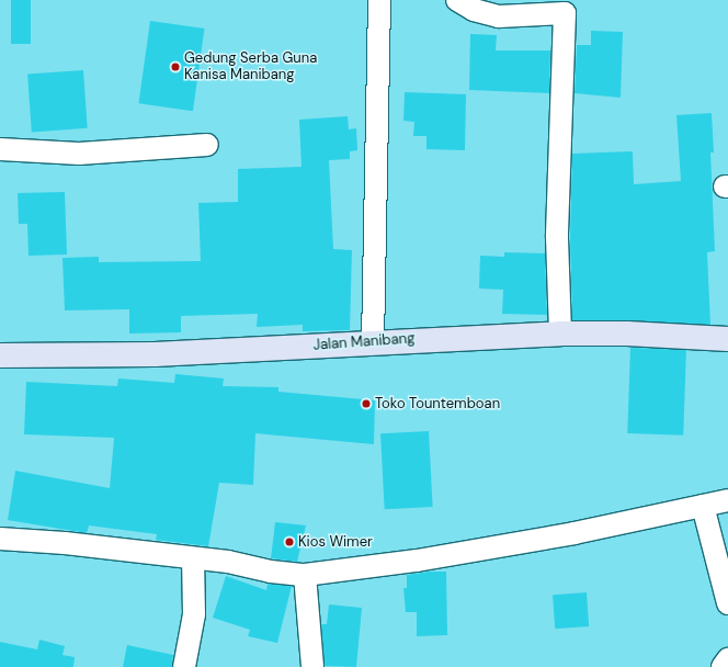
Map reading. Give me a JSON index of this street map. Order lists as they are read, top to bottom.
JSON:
{
  "streets": {
    "street": ["Jalan Manibang"]
  },
  "places": ["Gedung Serba Guna Kanisa Manibang", "Toko Tountemboan", "Kios Wimer"]
}
